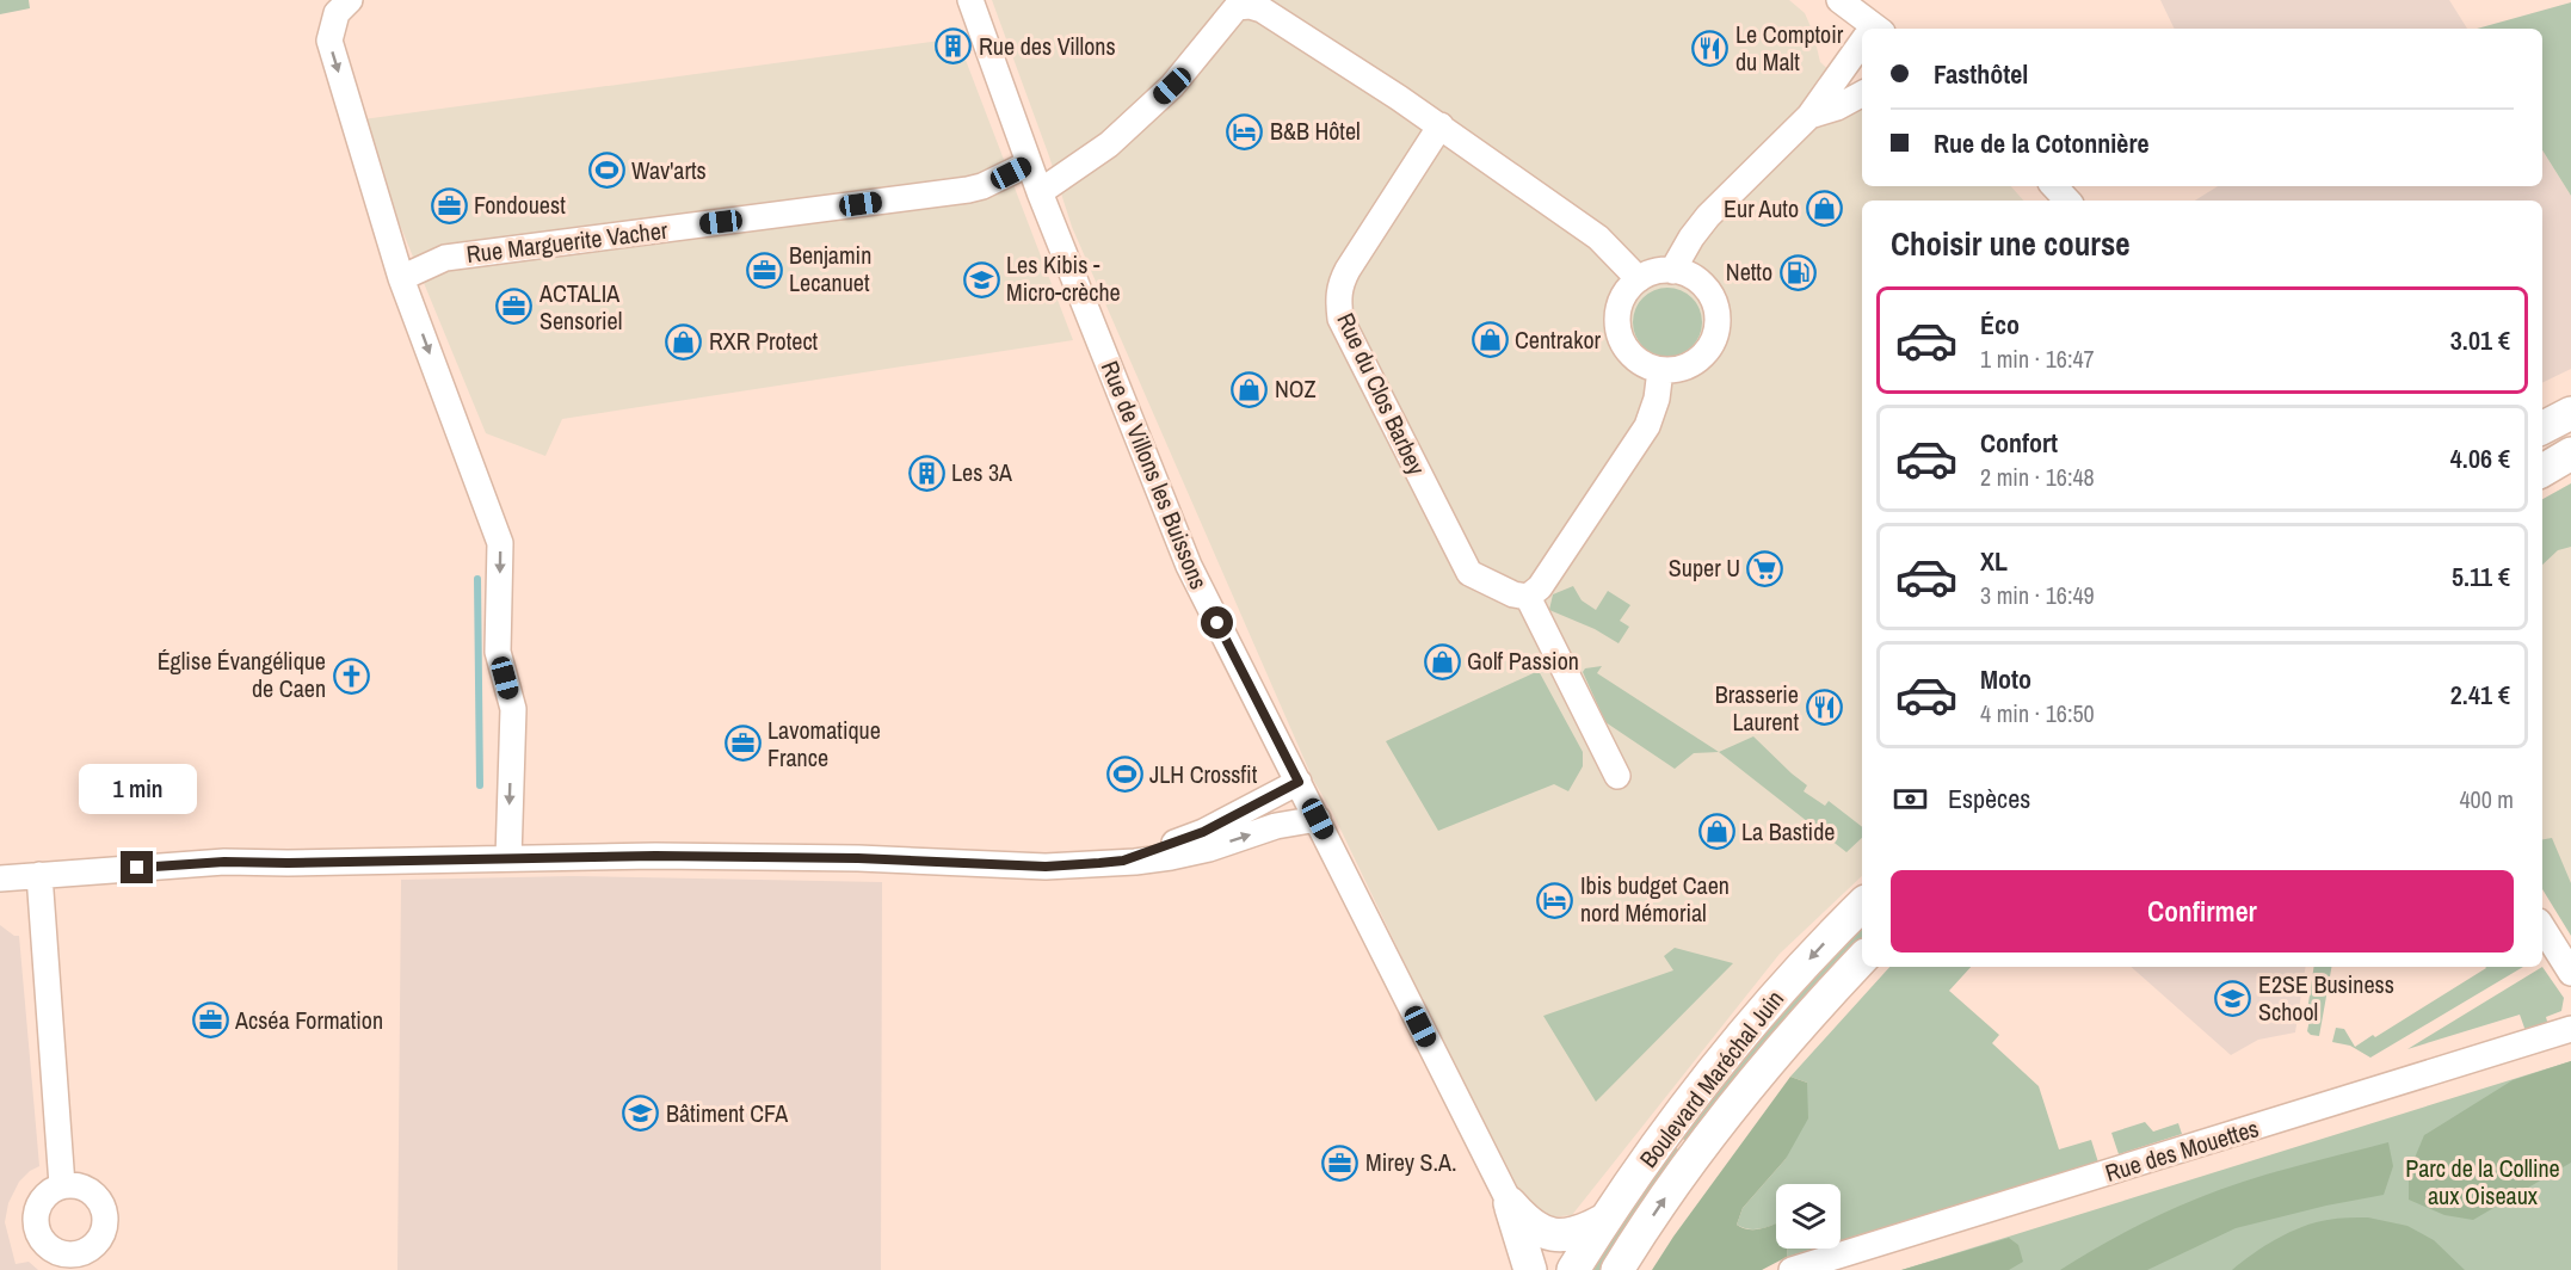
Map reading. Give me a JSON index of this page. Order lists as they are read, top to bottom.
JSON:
{
  "streets": {
    "main road": ["Boulevard Maréchal Juin"],
    "street": [
      "Rue Marguerite Vacher",
      "Rue du Clos Barbey",
      "Rue de Villons les Buissons",
      "Rue des Mouettes"
    ]
  },
  "crossings": [
    ["Rue Marguerite Vacher", "Rue de Villons les Buissons"]
  ],
  "parks": ["Parc de la Colline aux Oiseaux"],
  "places": {
    "building": ["Rue des Villons", "Les 3A"],
    "restaurant": ["Le Comptoir du Malt", "Brasserie Laurent"],
    "hotel": ["B&B Hôtel", "Ibis budget Caen nord Mémorial"],
    "sports": ["Wav'arts", "JLH Crossfit"],
    "office": [
      "Fondouest",
      "Benjamin Lecanuet",
      "ACTALIA Sensoriel",
      "Lavomatique France",
      "Acséa Formation",
      "Mirey S.A."
    ],
    "shop": [
      "Eur Auto",
      "Centrakor",
      "RXR Protect",
      "NOZ",
      "Golf Passion",
      "La Bastide"
    ],
    "fuel station": ["Netto"],
    "school or university": ["Les Kibis - Micro-crèche", "E2SE Business School", "Bâtiment CFA"],
    "supermarket": ["Super U"],
    "church": ["Église Évangélique de Caen"]
  },
  "page": {
    "banner": ["Fasthôtel", "Rue de la Cotonnière"],
    "heading": "Choisir une course",
    "list": [
      {
        "name": "Éco",
        "note": "1 min · 16:47",
        "value": "3.01 €"
      },
      {
        "name": "Confort",
        "note": "2 min · 16:48",
        "value": "4.06 €"
      },
      {
        "name": "XL",
        "note": "3 min · 16:49",
        "value": "5.11 €"
      },
      {
        "name": "Moto",
        "note": "4 min · 16:50",
        "value": "2.41 €"
      }
    ],
    "pay": ["Espèces", "400 m"],
    "bubble": "1 min",
    "buttons": "Confirmer"
  }
}
